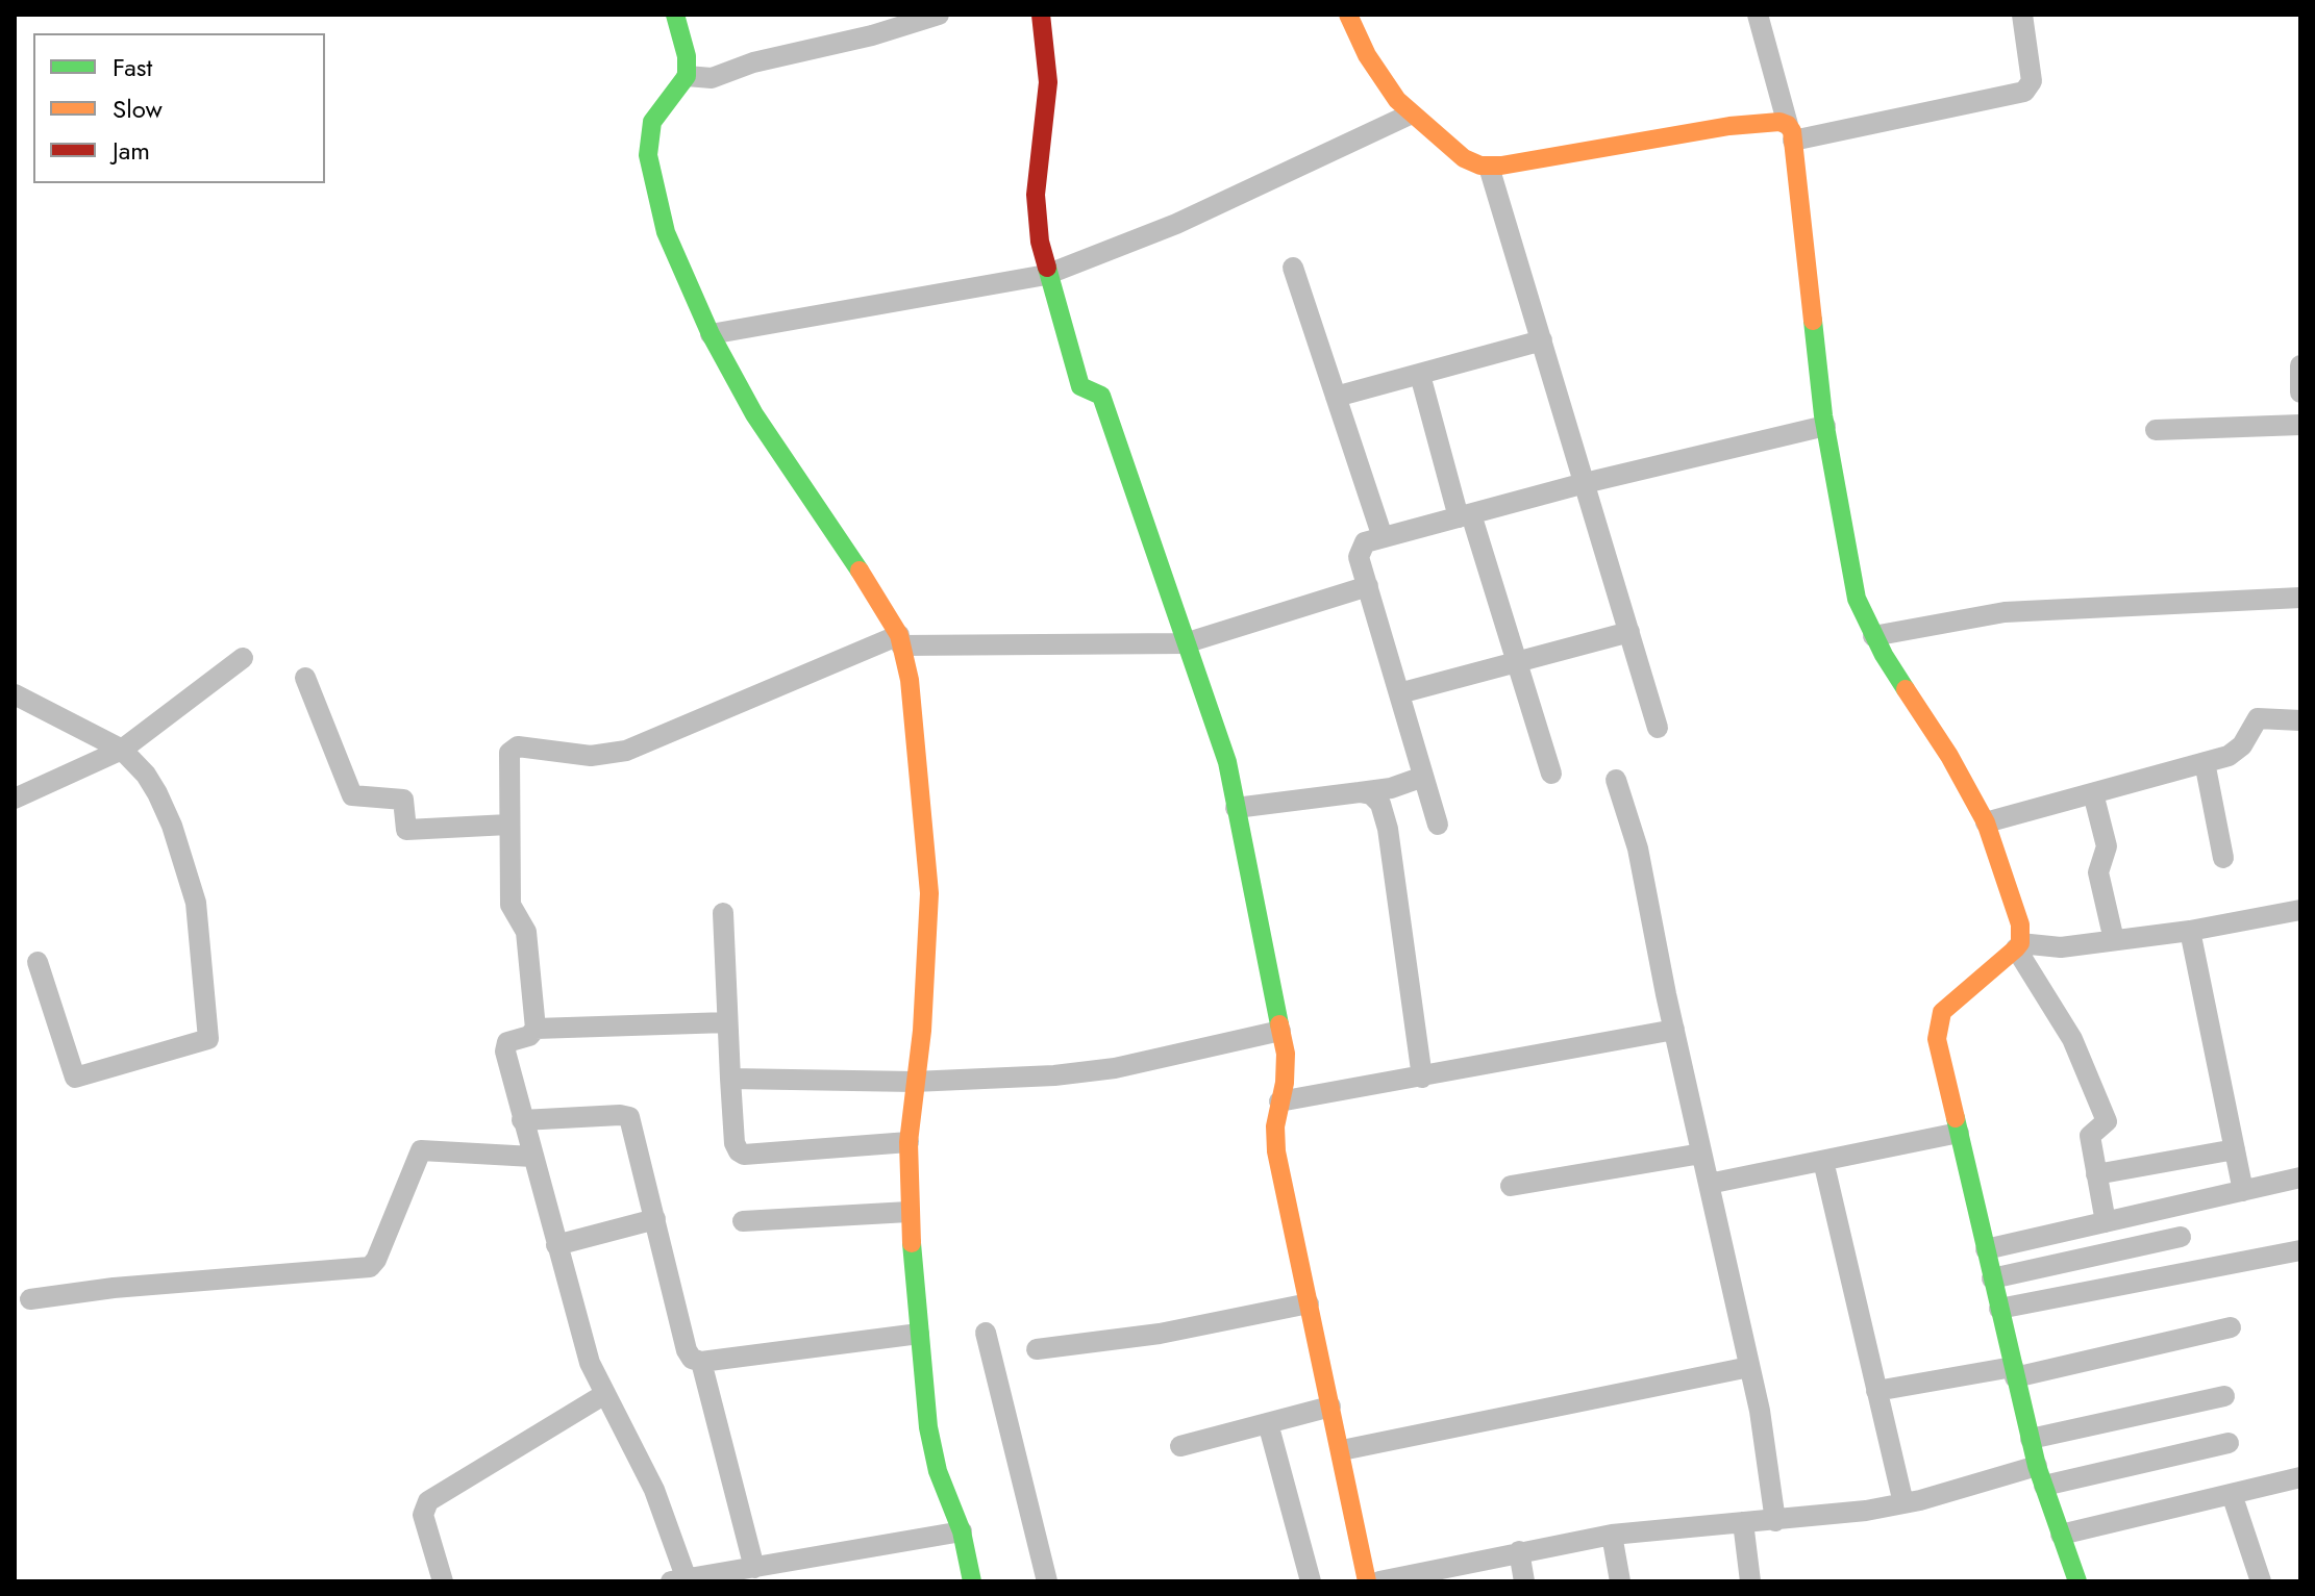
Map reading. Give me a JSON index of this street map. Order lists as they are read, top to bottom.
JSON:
{
  "legend": ["Fast", "Slow", "Jam"]
}
